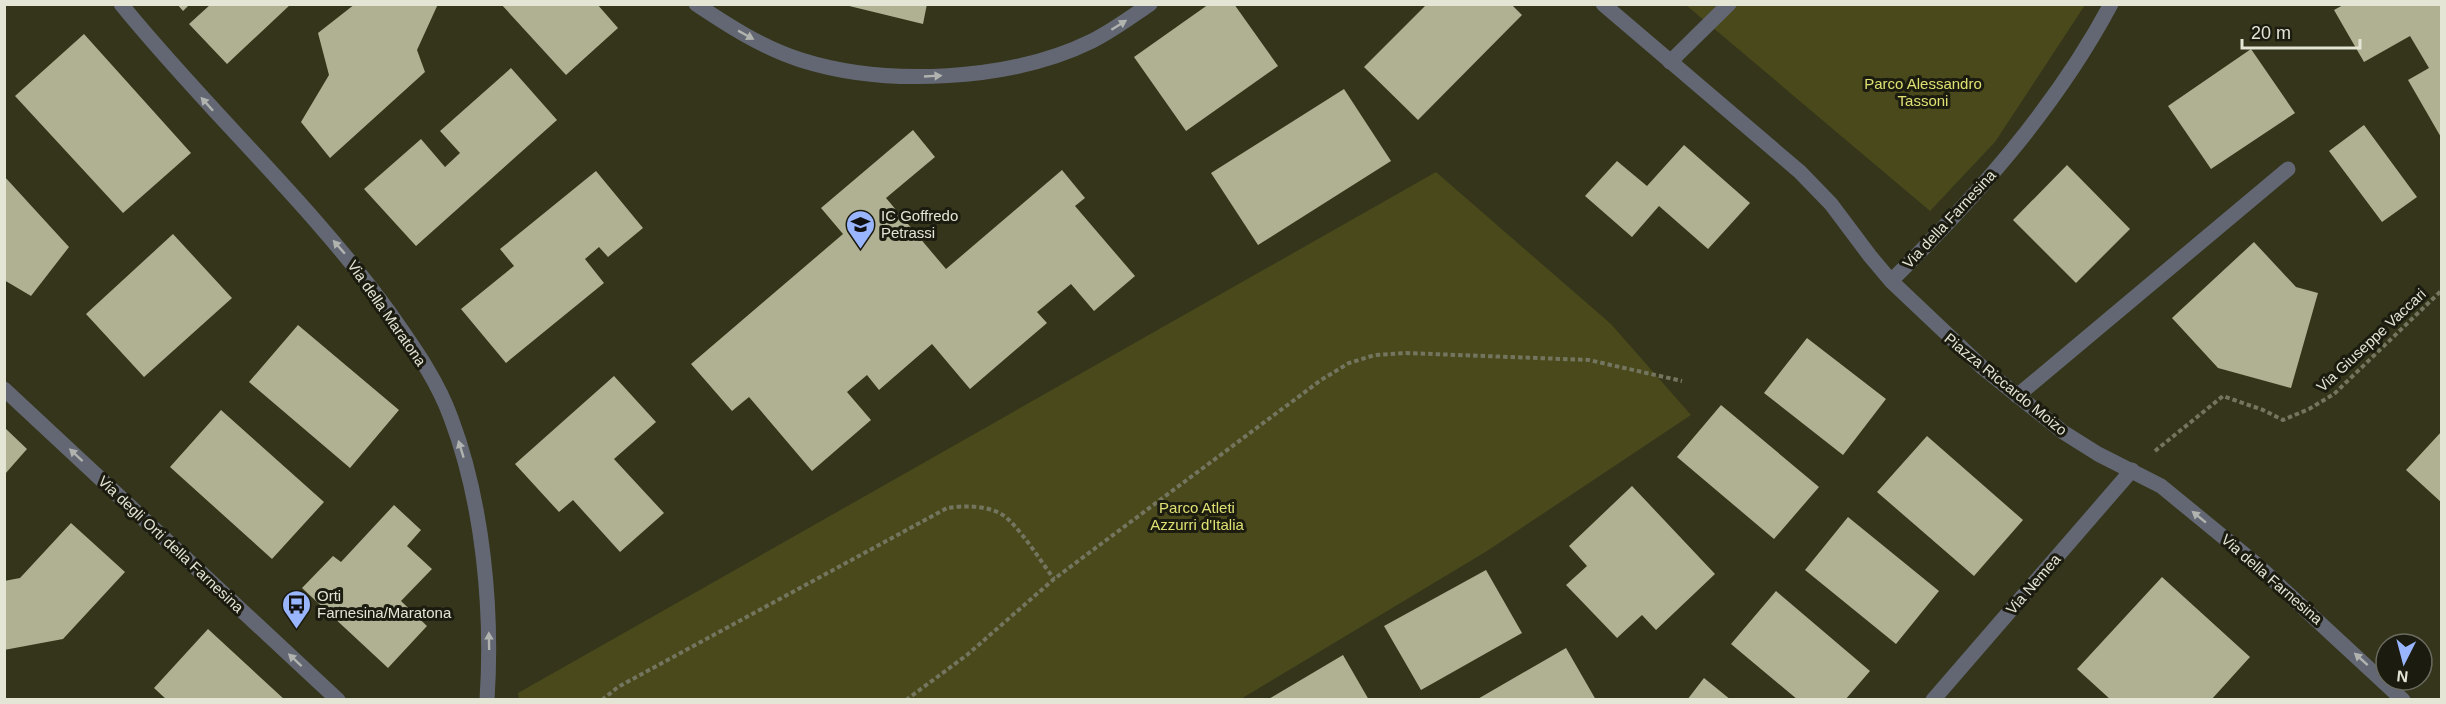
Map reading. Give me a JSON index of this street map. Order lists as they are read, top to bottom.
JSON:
{
  "streets": {
    "street": [
      "Via della Farnesina",
      "Via della Maratona",
      "Piazza Riccardo Moizo",
      "Via degli Orti della Farnesina",
      "Via Nemea"
    ],
    "path": ["Via Giuseppe Vaccari"]
  },
  "crossings": [
    ["Via della Farnesina", "Via Giuseppe Vaccari"],
    ["Via della Farnesina", "Piazza Riccardo Moizo"],
    ["Via della Farnesina", "Via Nemea"],
    ["Via Giuseppe Vaccari", "Piazza Riccardo Moizo"],
    ["Via Giuseppe Vaccari", "Via Nemea"],
    ["Piazza Riccardo Moizo", "Via Nemea"]
  ],
  "one_way": ["Via della Maratona", "Via degli Orti della Farnesina"],
  "parks": ["Parco Alessandro Tassoni", "Parco Atleti Azzurri d'Italia"],
  "places": {
    "school or university": ["IC Goffredo Petrassi"],
    "bus stop": ["Orti Farnesina/Maratona"]
  },
  "scale_bar": "20 m",
  "north": "bottom"
}
